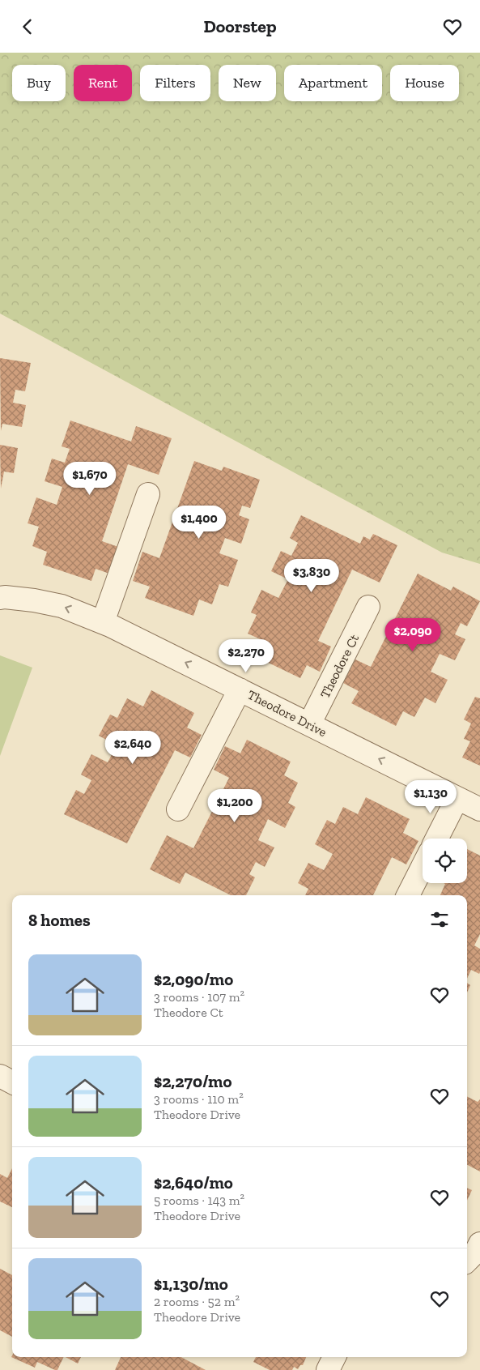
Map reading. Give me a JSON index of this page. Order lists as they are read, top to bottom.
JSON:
{
  "streets": {
    "street": ["Theodore Ct", "Theodore Drive"]
  },
  "crossings": [
    ["Theodore Ct", "Theodore Drive"]
  ],
  "one_way": ["Theodore Drive"],
  "page": {
    "header": "Doorstep",
    "chip": [
      "Buy",
      "Rent",
      "Filters",
      "New",
      "Apartment",
      "House"
    ],
    "price": [
      "$1,670",
      "$1,400",
      "$3,830",
      "$2,090",
      "$2,270",
      "$2,640",
      "$1,130",
      "$1,200"
    ],
    "heading": "8 homes",
    "list": [
      {
        "name": "$2,090/mo",
        "note": "3 rooms · 107 m² · Theodore Ct"
      },
      {
        "name": "$2,270/mo",
        "note": "3 rooms · 110 m² · Theodore Drive"
      },
      {
        "name": "$2,640/mo",
        "note": "5 rooms · 143 m² · Theodore Drive"
      },
      {
        "name": "$1,130/mo",
        "note": "2 rooms · 52 m² · Theodore Drive"
      }
    ]
  }
}
